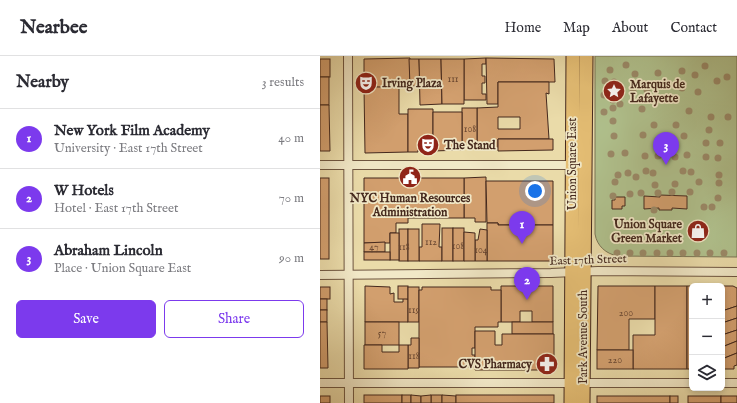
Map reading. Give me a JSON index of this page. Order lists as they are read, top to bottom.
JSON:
{
  "streets": {
    "main road": ["Union Square East", "Park Avenue South"],
    "street": ["East 17th Street"]
  },
  "crossings": [
    ["Union Square East", "East 17th Street"],
    ["Union Square East", "Park Avenue South"],
    ["East 17th Street", "Park Avenue South"]
  ],
  "places": {
    "theatre": ["Irving Plaza", "The Stand"],
    "place": ["Marquis de Lafayette"],
    "public building": ["NYC Human Resources Administration"],
    "shop": ["Union Square Green Market"],
    "pharmacy": ["CVS Pharmacy"]
  },
  "house_numbers": [
    "111",
    "108",
    "112",
    "108",
    "47",
    "118",
    "104",
    "119",
    "200",
    "57",
    "118",
    "220"
  ],
  "page": {
    "header": "Nearbee",
    "nav": [
      "Home",
      "Map",
      "About",
      "Contact"
    ],
    "heading": ["Nearby", "3 results"],
    "list": [
      {
        "mark": "1",
        "name": "New York Film Academy",
        "note": "University · East 17th Street",
        "value": "40 m"
      },
      {
        "mark": "2",
        "name": "W Hotels",
        "note": "Hotel · East 17th Street",
        "value": "70 m"
      },
      {
        "mark": "3",
        "name": "Abraham Lincoln",
        "note": "Place · Union Square East",
        "value": "90 m"
      }
    ],
    "pins": ["3", "1", "2"],
    "map_buttons": ["+", "−"],
    "buttons": ["Save", "Share"]
  }
}
